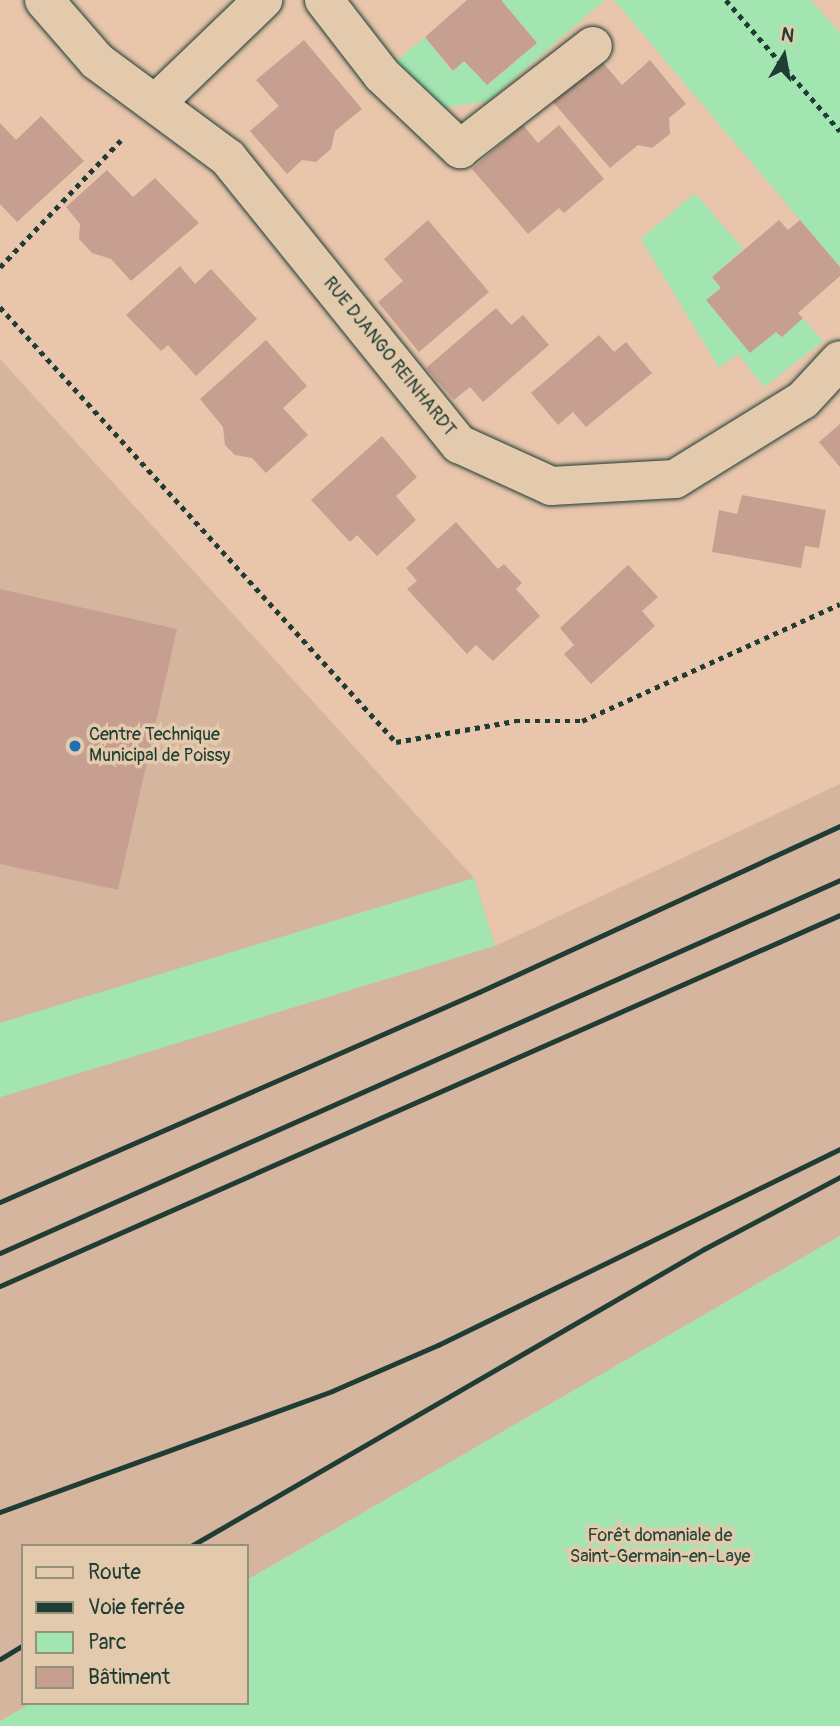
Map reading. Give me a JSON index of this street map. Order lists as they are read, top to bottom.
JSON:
{
  "streets": {
    "street": ["RUE DJANGO REINHARDT"]
  },
  "parks": ["Forêt domaniale de Saint-Germain-en-Laye"],
  "places": ["Centre Technique Municipal de Poissy"],
  "legend": [
    "Route",
    "Voie ferrée",
    "Parc",
    "Bâtiment"
  ],
  "north": "top"
}
